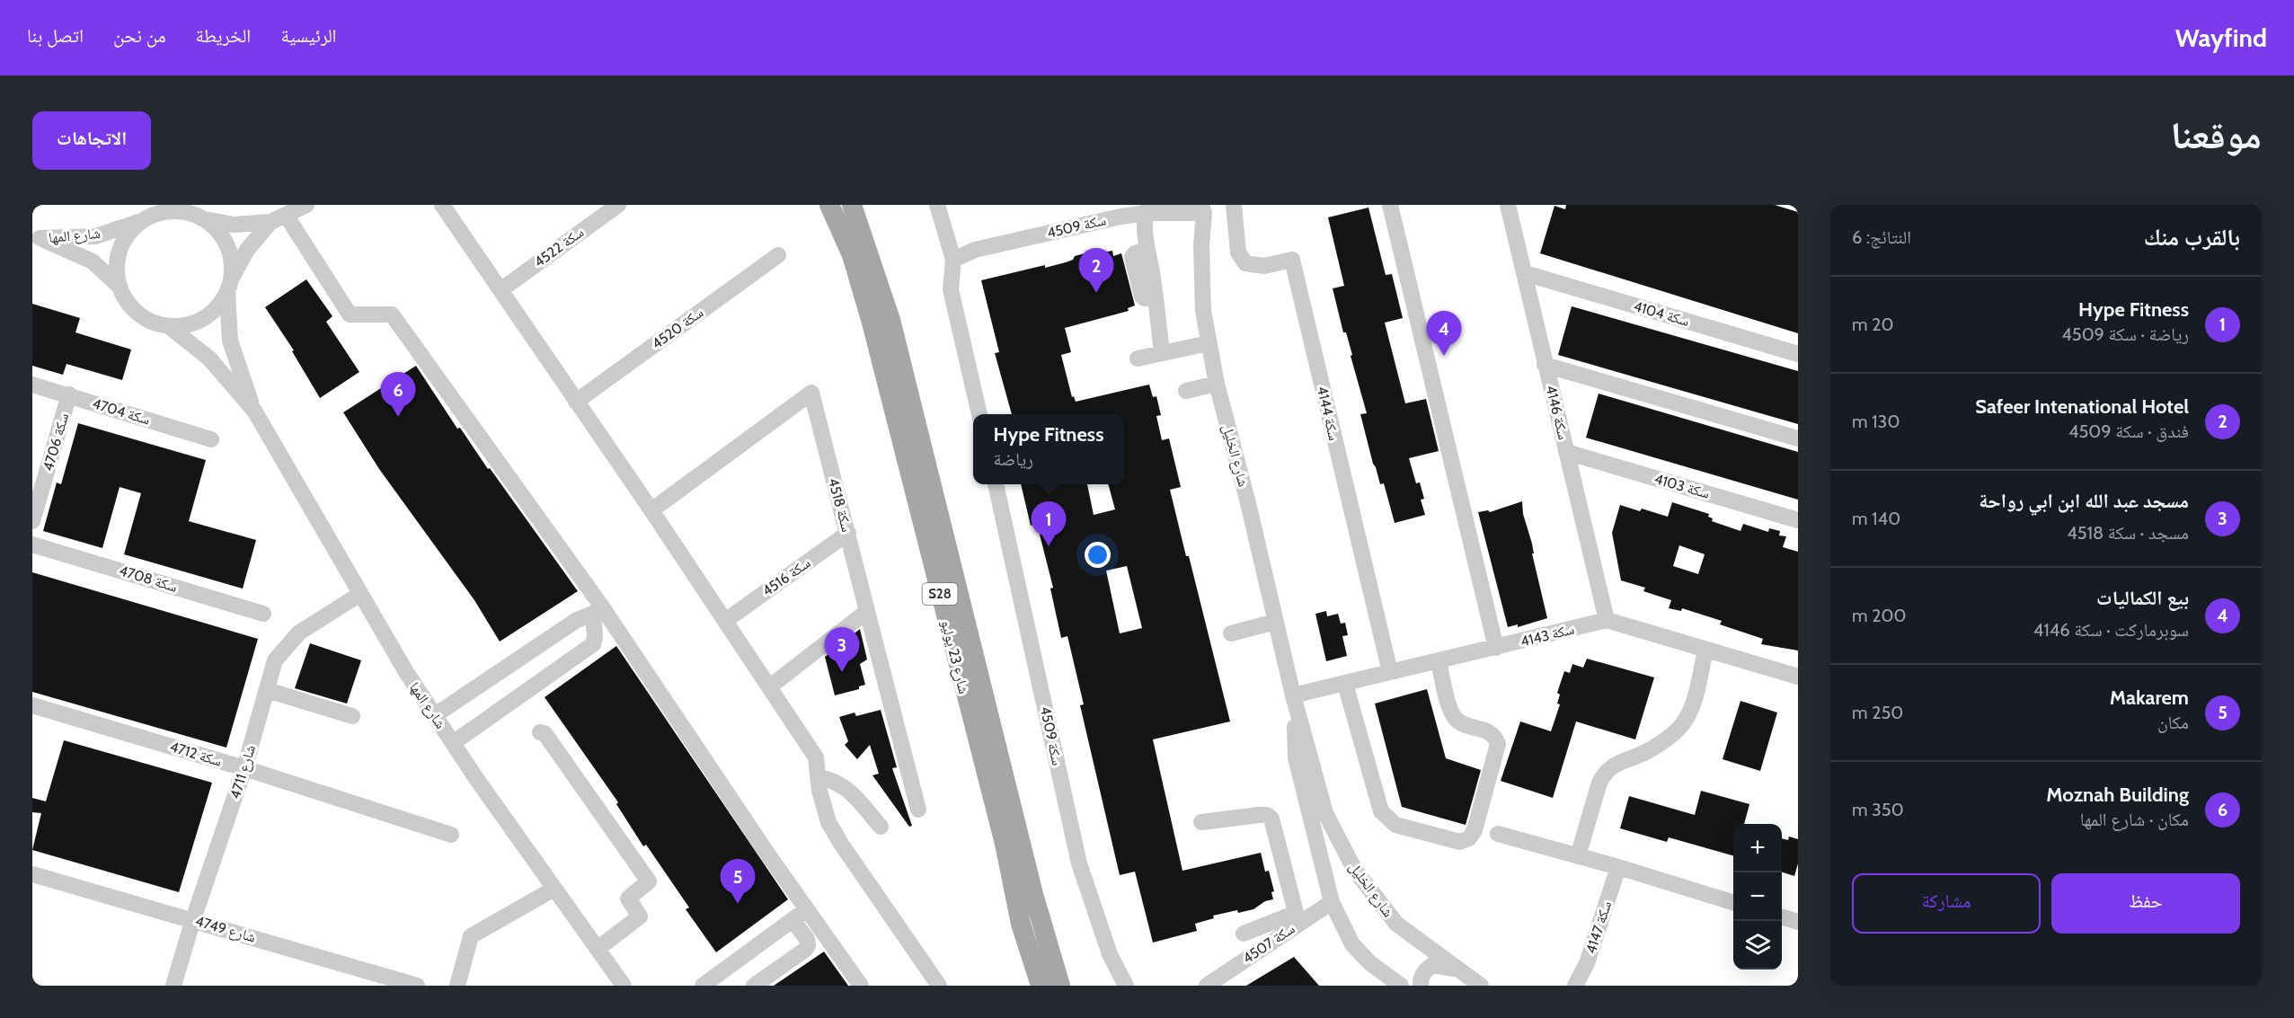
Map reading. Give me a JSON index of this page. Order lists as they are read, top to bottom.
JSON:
{
  "streets": {
    "main road": ["S28", "شارع 23 يوليو"],
    "street": [
      "سكة 4509",
      "شارع المها",
      "سكة 4522",
      "سكة 4104",
      "سكة 4520",
      "سكة 4704",
      "سكة 4146",
      "سكة 4144",
      "4706 سكة",
      "شارع الخليل",
      "سكة 4103",
      "سكة 4518",
      "سكة 4516",
      "سكة 4708",
      "سكة 4143",
      "سكة 4712",
      "4711 شارع",
      "سكة 4147",
      "4749 شارع",
      "سكة 4507"
    ]
  },
  "crossings": [
    ["سكة 4509", "شارع الخليل"],
    ["شارع المها", "4711 شارع"],
    ["سكة 4104", "سكة 4146"],
    ["سكة 4704", "4706 سكة"],
    ["سكة 4146", "سكة 4103"],
    ["سكة 4146", "سكة 4143"],
    ["سكة 4144", "سكة 4143"],
    ["شارع الخليل", "سكة 4143"],
    ["شارع الخليل", "سكة 4507"],
    ["سكة 4518", "سكة 4516"],
    ["سكة 4712", "4711 شارع"],
    ["4711 شارع", "4749 شارع"]
  ],
  "page": {
    "header": "Wayfind",
    "nav": [
      "الرئيسية",
      "الخريطة",
      "من نحن",
      "اتصل بنا"
    ],
    "title": "موقعنا",
    "buttons": [
      "الاتجاهات",
      ["حفظ", "مشاركة"]
    ],
    "heading": ["بالقرب منك", "النتائج: 6"],
    "pins": [
      "2",
      "4",
      "6",
      "1",
      "3",
      "5"
    ],
    "list": [
      {
        "mark": "1",
        "name": "Hype Fitness",
        "note": "رياضة · سكة 4509",
        "value": "20 m"
      },
      {
        "mark": "2",
        "name": "Safeer Intenational Hotel",
        "note": "فندق · سكة 4509",
        "value": "130 m"
      },
      {
        "mark": "3",
        "name": "مسجد عبد الله ابن ابي رواحة",
        "note": "مسجد · سكة 4518",
        "value": "140 m"
      },
      {
        "mark": "4",
        "name": "بيع الكماليات",
        "note": "سوبرماركت · سكة 4146",
        "value": "200 m"
      },
      {
        "mark": "5",
        "name": "Makarem",
        "note": "مكان",
        "value": "250 m"
      },
      {
        "mark": "6",
        "name": "Moznah Building",
        "note": "مكان · شارع المها",
        "value": "350 m"
      }
    ],
    "popup": ["Hype Fitness", "رياضة"],
    "map_buttons": ["+", "−"]
  }
}
